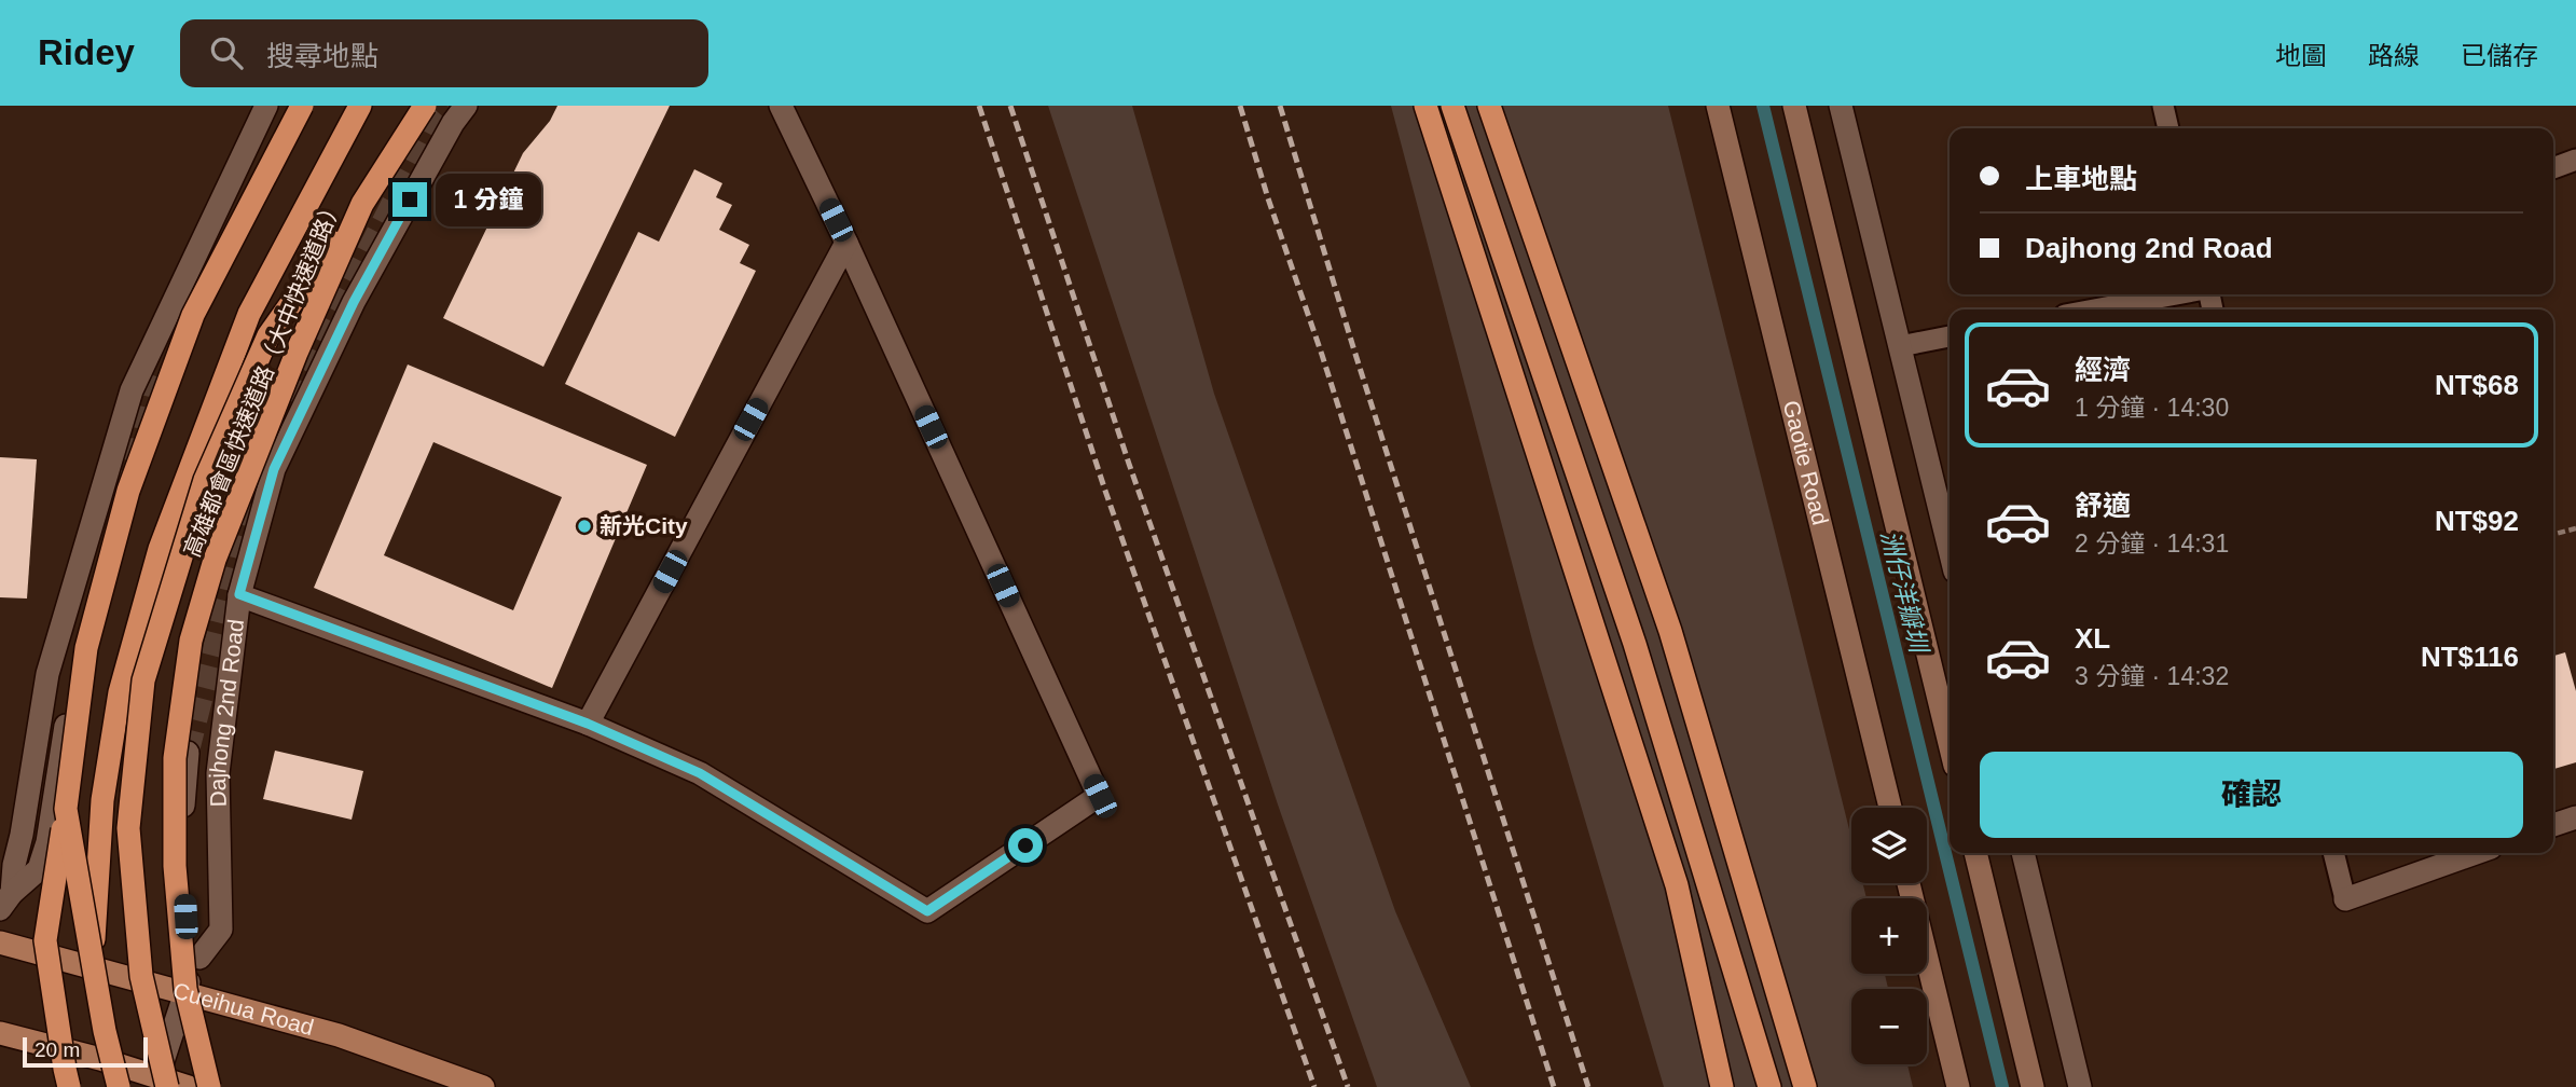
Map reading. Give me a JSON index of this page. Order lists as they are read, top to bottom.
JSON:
{
  "streets": {
    "highway": ["高雄都會區快速道路（大中快速道路）"],
    "main road": ["Cueihua Road"],
    "street": ["Gaotie Road", "Dajhong 2nd Road"]
  },
  "crossings": [
    ["Dajhong 2nd Road", "Cueihua Road"]
  ],
  "water": ["洲仔洋瓣圳"],
  "places": ["新光City"],
  "scale_bar": "20 m",
  "page": {
    "header": "Ridey",
    "search": "搜尋地點",
    "nav": ["地圖", "路線", "已儲存"],
    "banner": ["上車地點", "Dajhong 2nd Road"],
    "bubble": "1 分鐘",
    "list": [
      {
        "name": "經濟",
        "note": "1 分鐘 · 14:30",
        "value": "NT$68"
      },
      {
        "name": "舒適",
        "note": "2 分鐘 · 14:31",
        "value": "NT$92"
      },
      {
        "name": "XL",
        "note": "3 分鐘 · 14:32",
        "value": "NT$116"
      }
    ],
    "buttons": "確認",
    "map_buttons": ["+", "−"],
    "scale": "20 m"
  }
}
